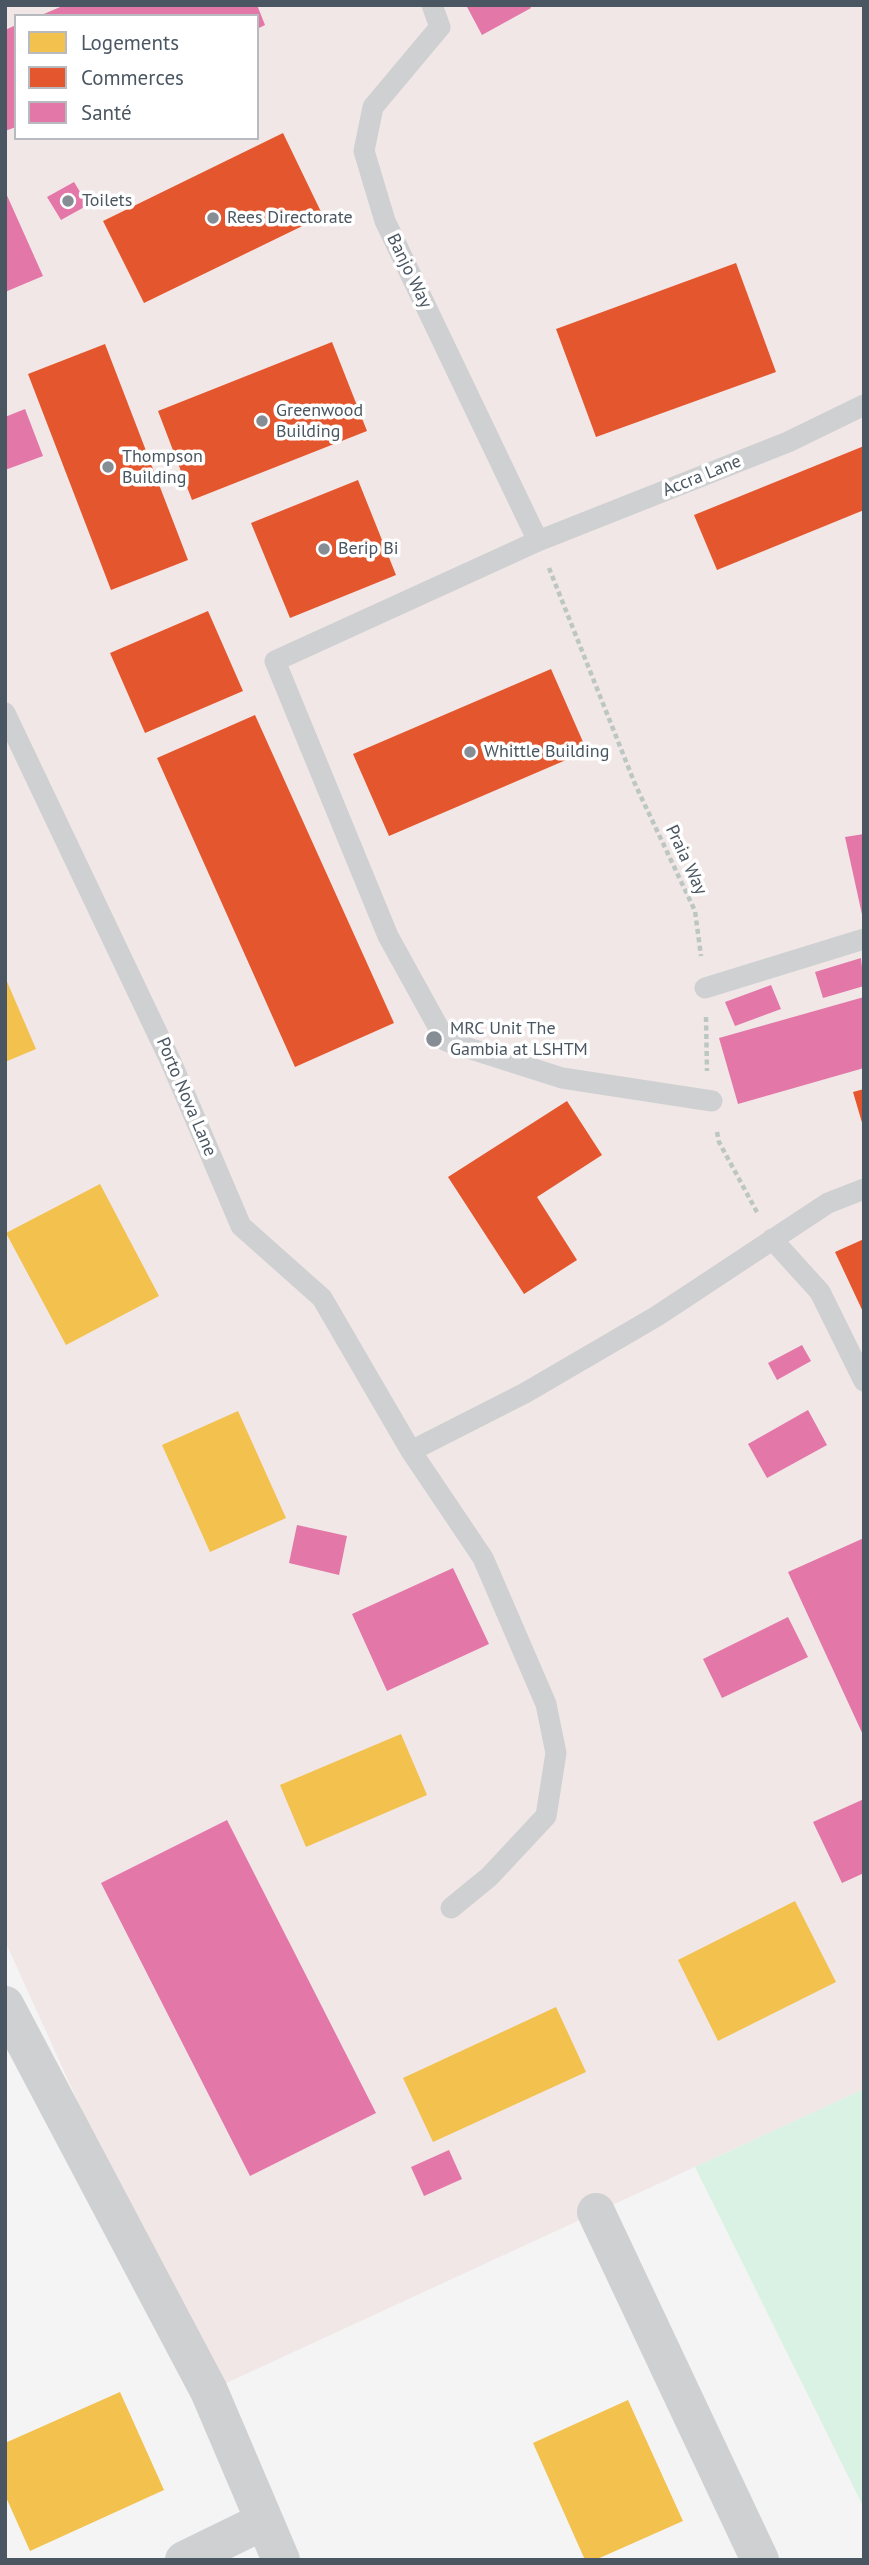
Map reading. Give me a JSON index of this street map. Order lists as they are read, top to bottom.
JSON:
{
  "streets": {
    "lane": ["Banjo Way", "Accra Lane", "Porto Nova Lane"],
    "path": ["Praia Way"]
  },
  "crossings": [
    ["Banjo Way", "Accra Lane"],
    ["Banjo Way", "Praia Way"],
    ["Accra Lane", "Praia Way"]
  ],
  "places": [
    "Toilets",
    "Rees Directorate",
    "Greenwood Building",
    "Thompson Building",
    "Berip Bi",
    "Whittle Building",
    "MRC Unit The Gambia at LSHTM"
  ],
  "legend": ["Logements", "Commerces", "Santé"]
}
